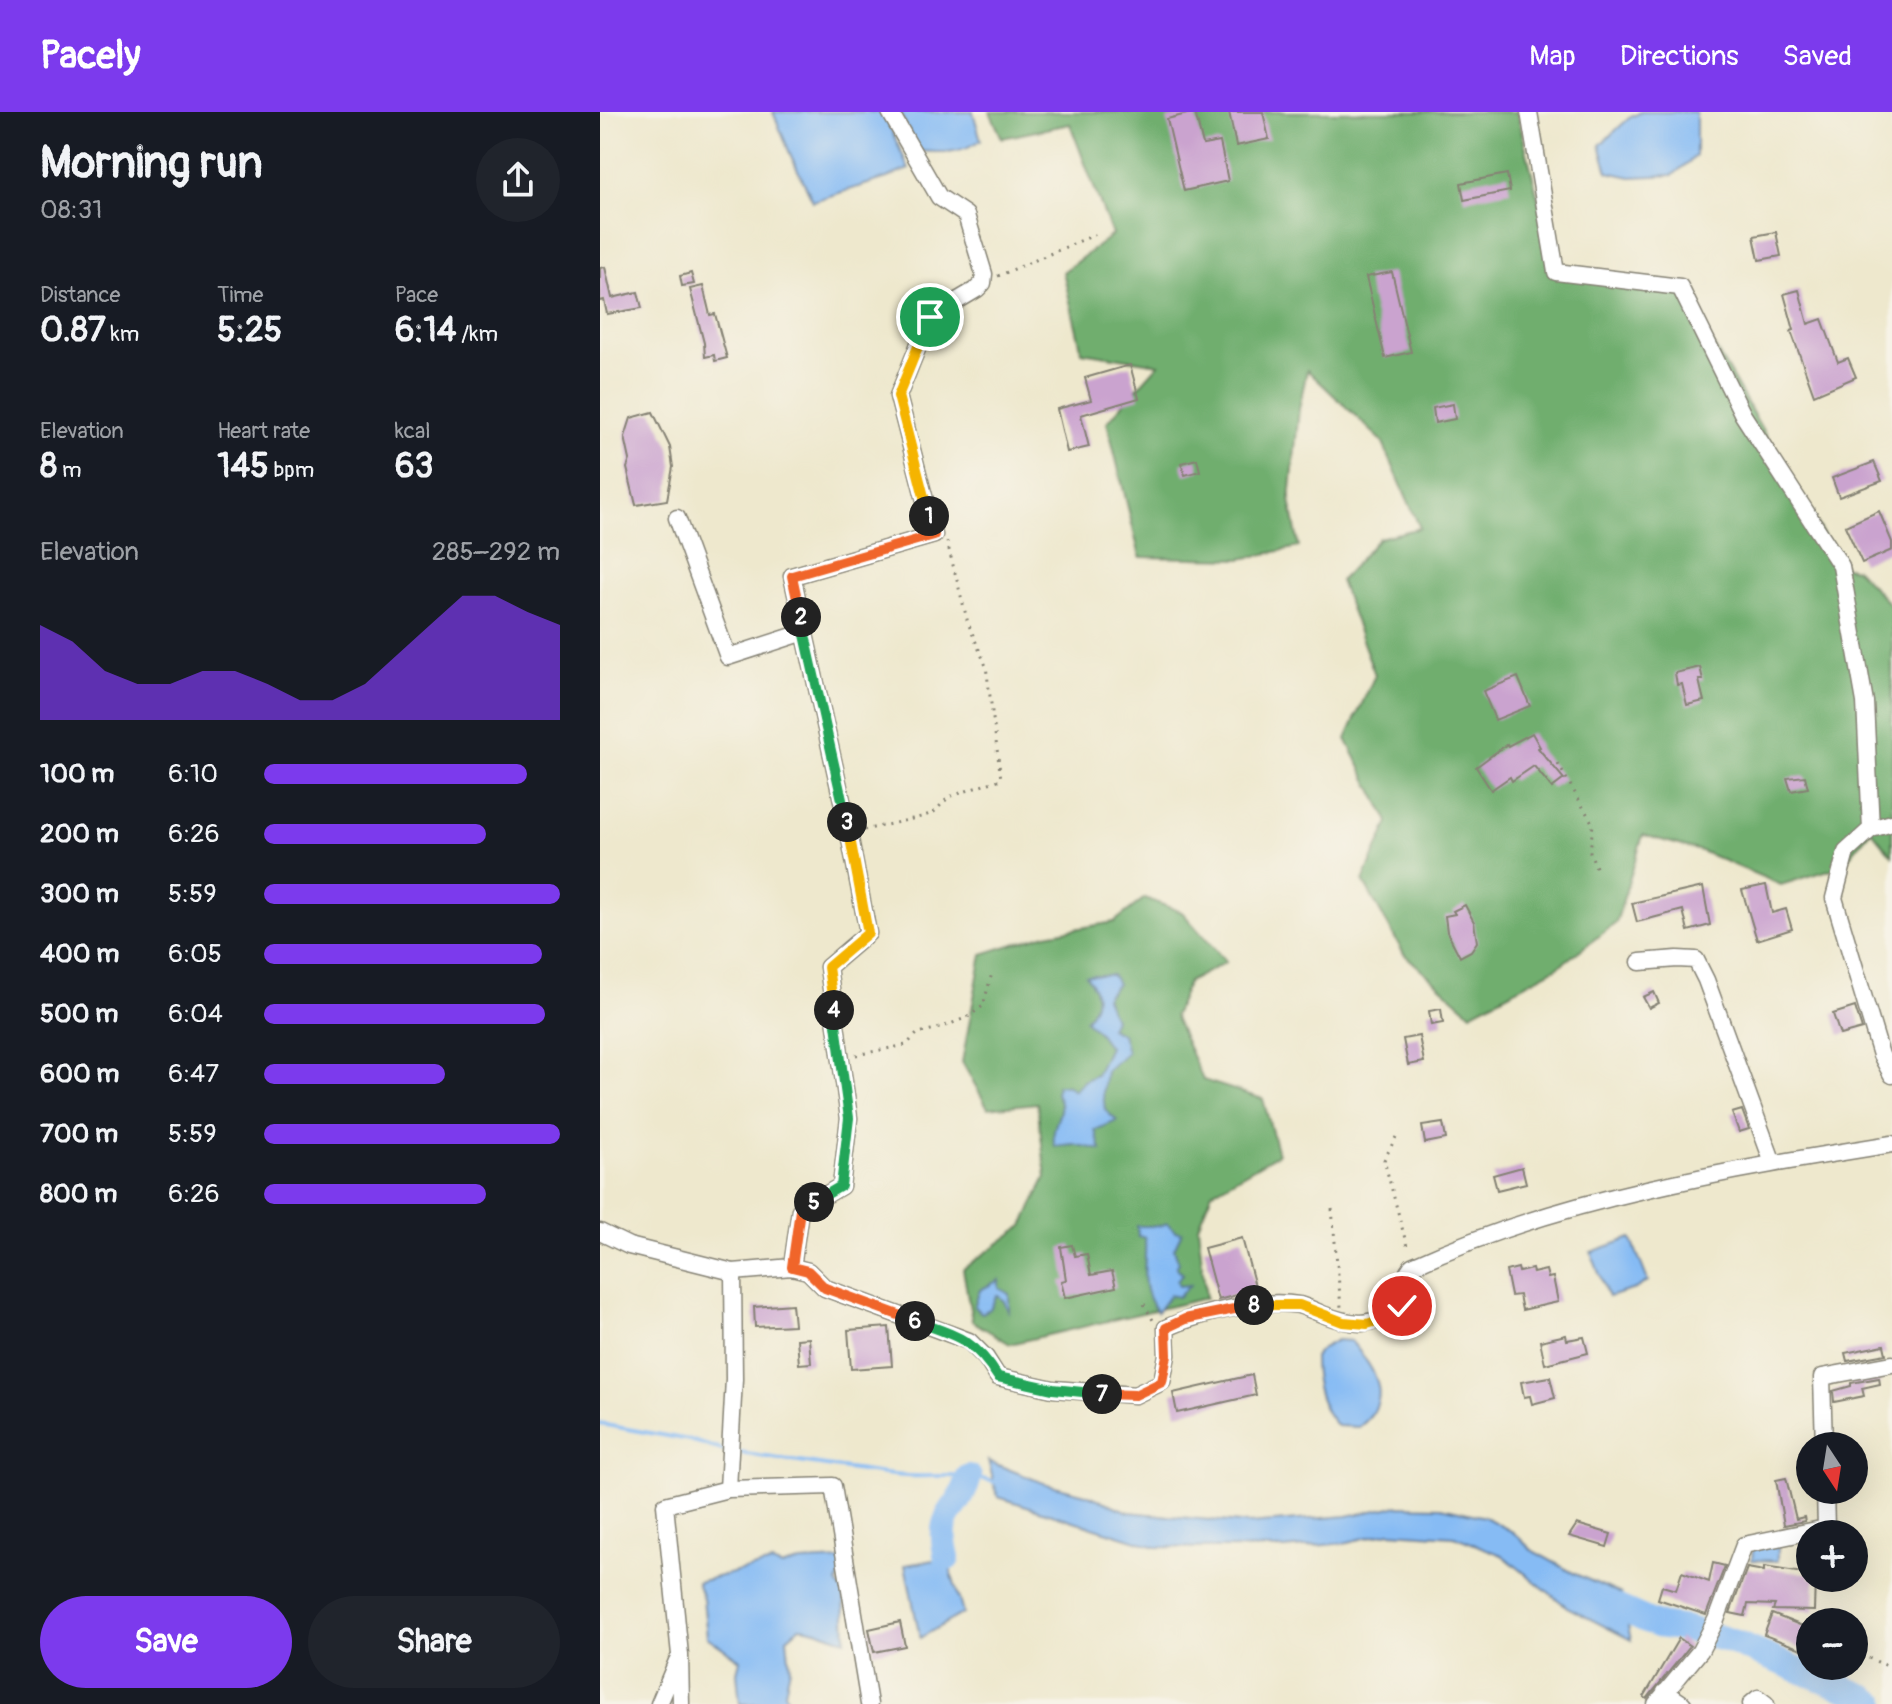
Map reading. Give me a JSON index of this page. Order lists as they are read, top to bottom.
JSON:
{
  "north": "bottom",
  "page": {
    "header": "Pacely",
    "nav": ["Map", "Directions", "Saved"],
    "heading": ["Morning run", "08:31"],
    "stats": [
      ["Distance", "0.87 km"],
      ["Time", "5:25"],
      ["Pace", "6:14 /km"],
      ["Elevation", "8 m"],
      ["Heart rate", "145 bpm"],
      ["kcal", "63"]
    ],
    "pins": [
      "1",
      "2",
      "3",
      "4",
      "5",
      "8",
      "6",
      "7"
    ],
    "chart": ["Elevation", "285–292 m"],
    "list": [
      {
        "name": "100 m",
        "note": "6:10"
      },
      {
        "name": "200 m",
        "note": "6:26"
      },
      {
        "name": "300 m",
        "note": "5:59"
      },
      {
        "name": "400 m",
        "note": "6:05"
      },
      {
        "name": "500 m",
        "note": "6:04"
      },
      {
        "name": "600 m",
        "note": "6:47"
      },
      {
        "name": "700 m",
        "note": "5:59"
      },
      {
        "name": "800 m",
        "note": "6:26"
      }
    ],
    "map_buttons": ["+", "−"],
    "buttons": ["Save", "Share"]
  }
}
